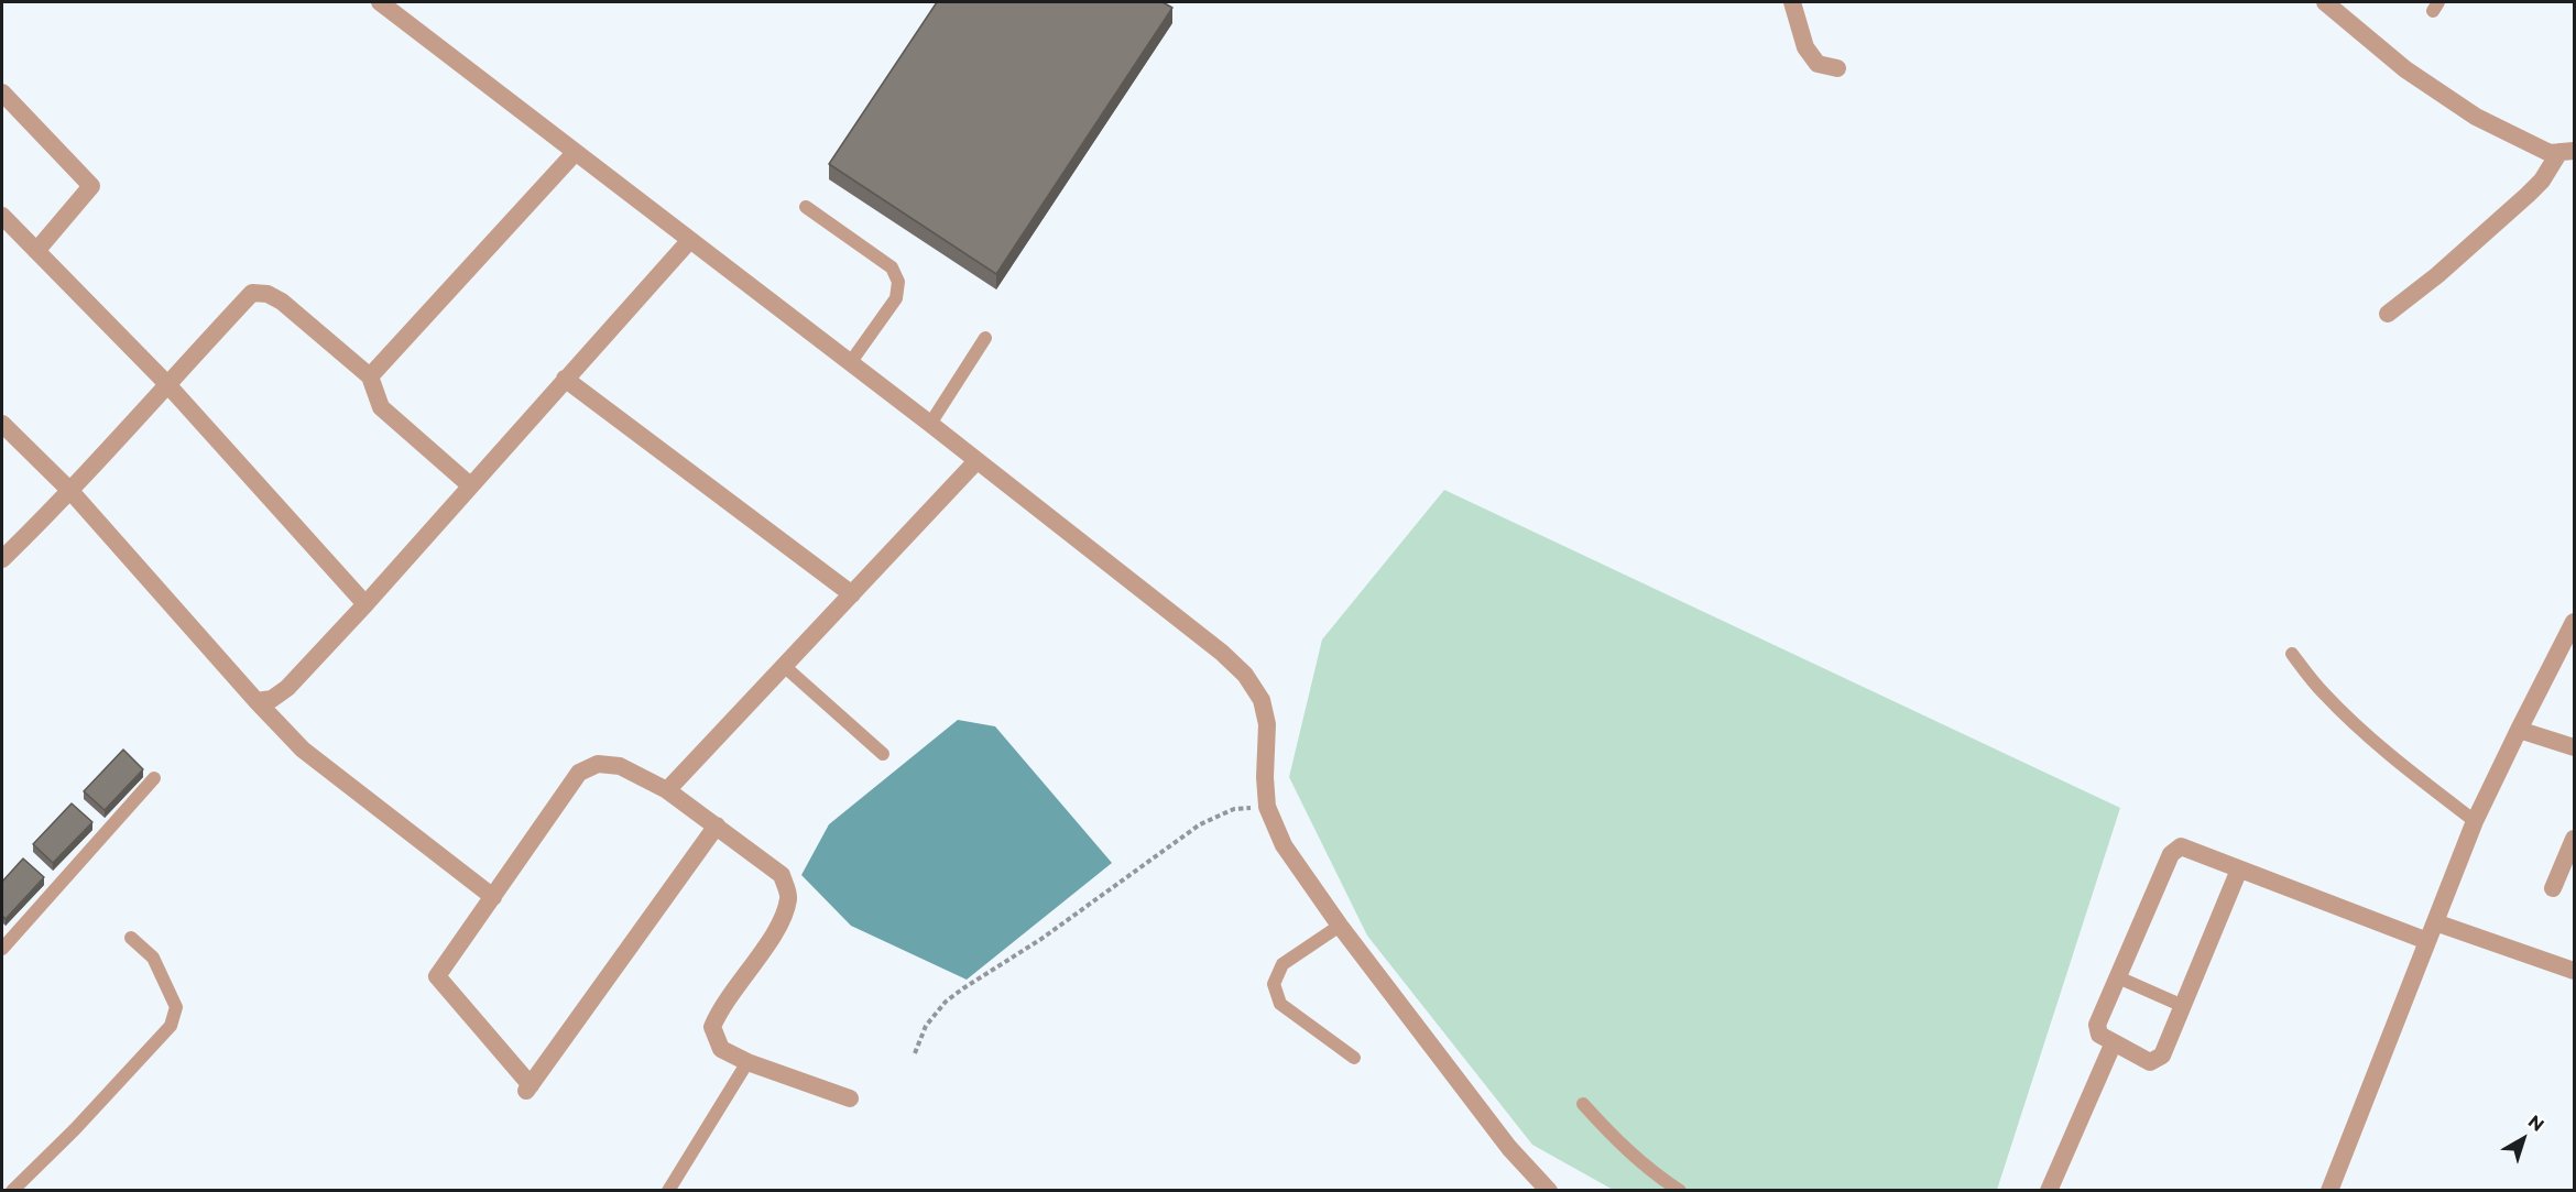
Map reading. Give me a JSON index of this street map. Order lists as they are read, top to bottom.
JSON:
{
  "north": "top right"
}
